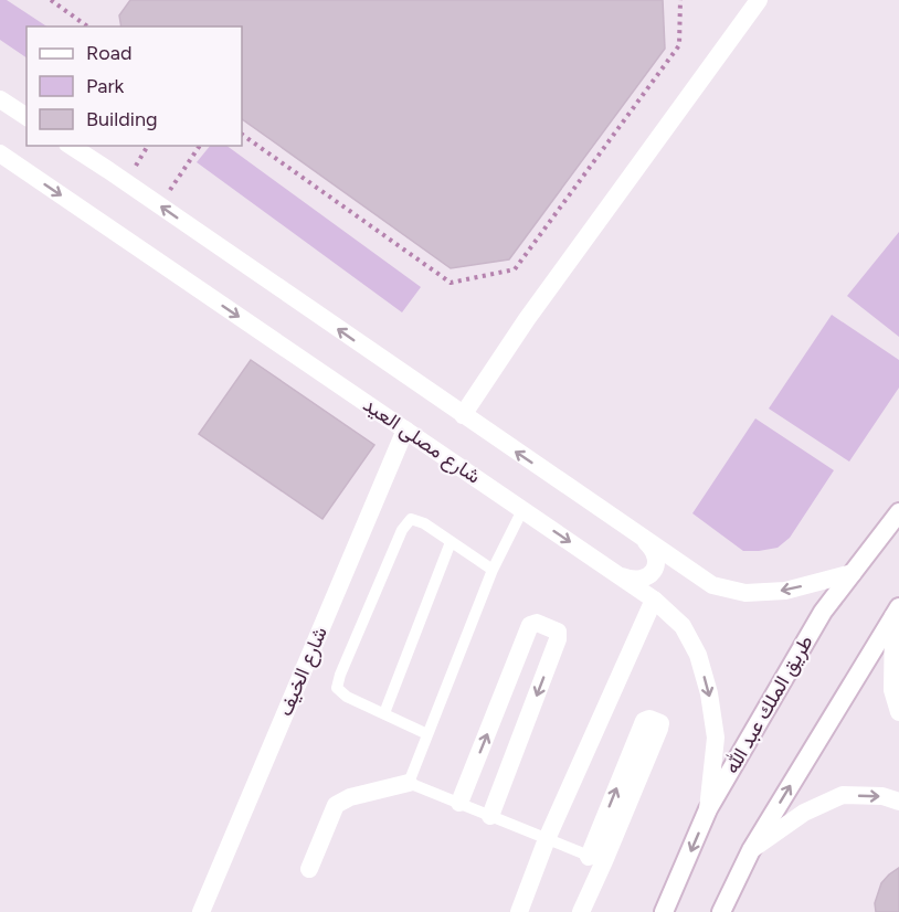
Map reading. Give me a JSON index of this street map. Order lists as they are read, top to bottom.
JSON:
{
  "streets": {
    "street": ["شارع مصلى العيد", "شارع الخيف", "طريق الملك عبد الله"]
  },
  "crossings": [
    ["شارع مصلى العيد", "شارع الخيف"],
    ["شارع مصلى العيد", "طريق الملك عبد الله"]
  ],
  "legend": ["Road", "Park", "Building"]
}
